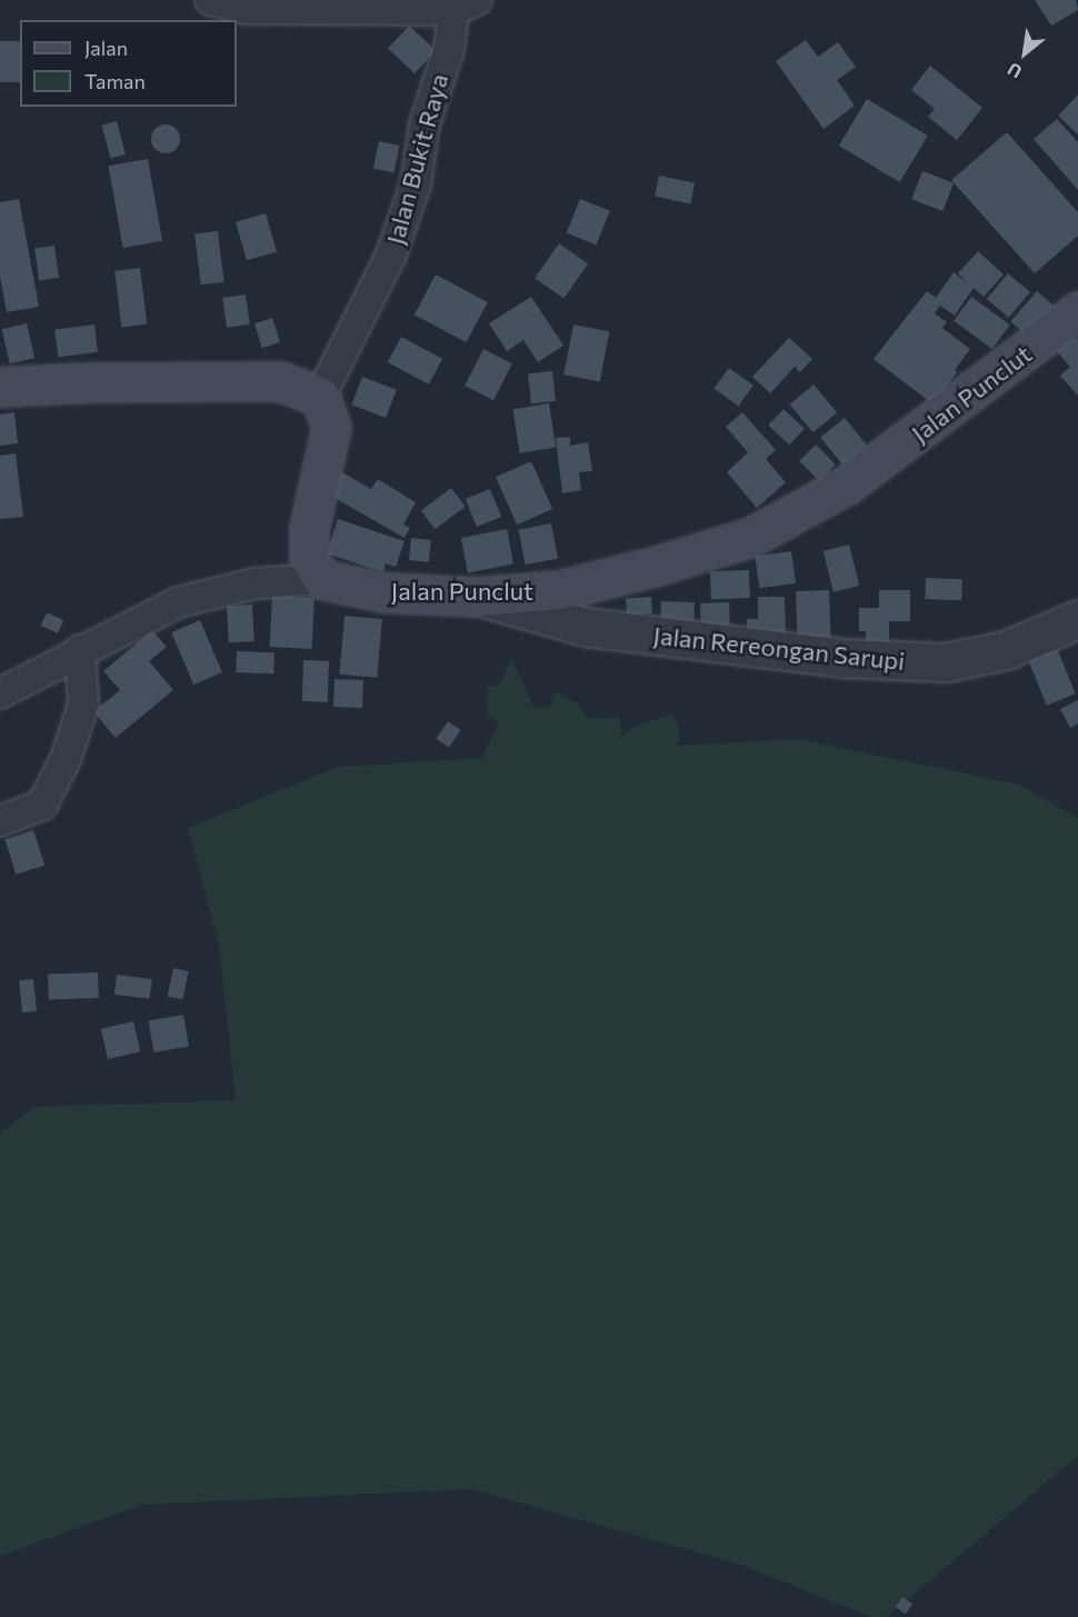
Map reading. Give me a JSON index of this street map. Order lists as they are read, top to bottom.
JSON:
{
  "streets": {
    "main road": ["Jalan Punclut"],
    "street": ["Jalan Bukit Raya", "Jalan Rereongan Sarupi"]
  },
  "crossings": [
    ["Jalan Punclut", "Jalan Rereongan Sarupi"]
  ],
  "legend": ["Jalan", "Taman"],
  "north": "bottom left"
}
